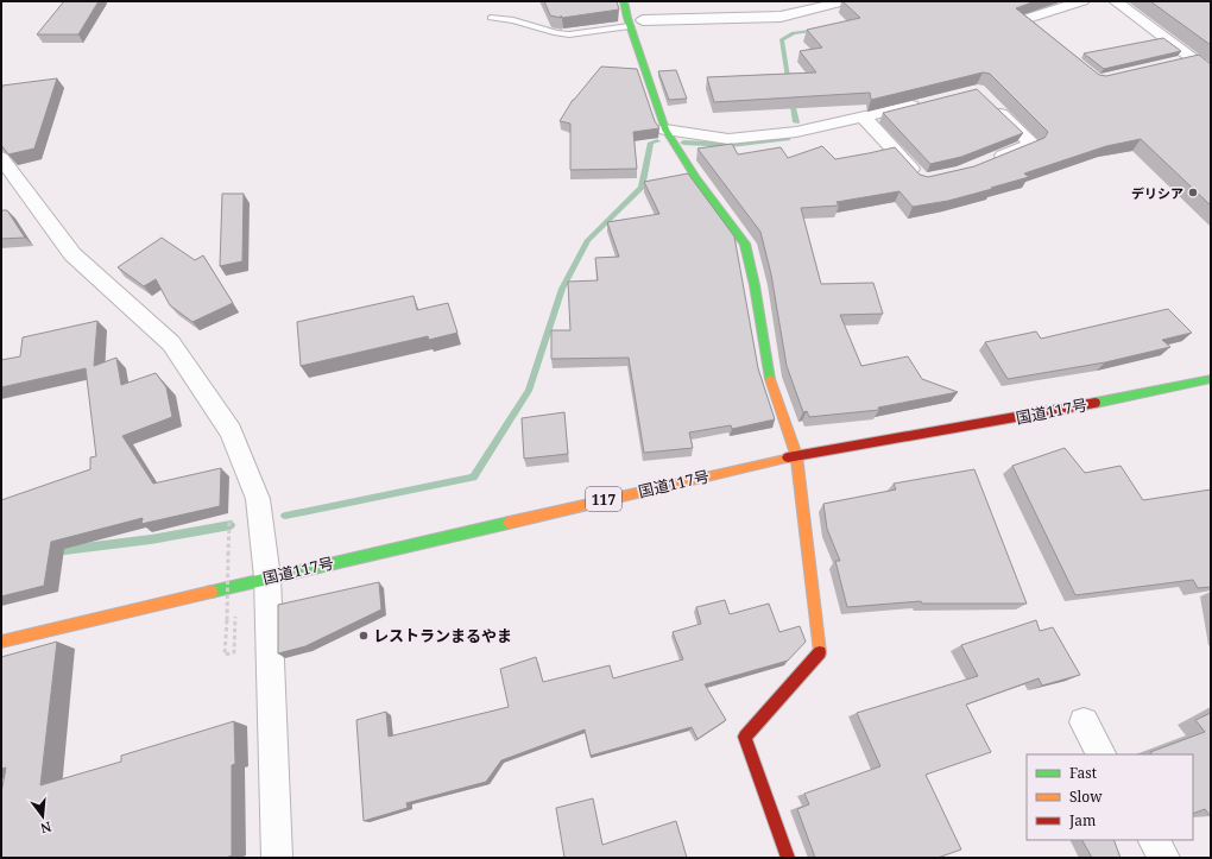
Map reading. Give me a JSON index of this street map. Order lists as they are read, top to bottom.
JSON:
{
  "streets": {
    "main road": ["国道117号", "117"]
  },
  "places": ["デリシア", "レストランまるやま"],
  "legend": ["Fast", "Slow", "Jam"],
  "north": "bottom"
}
